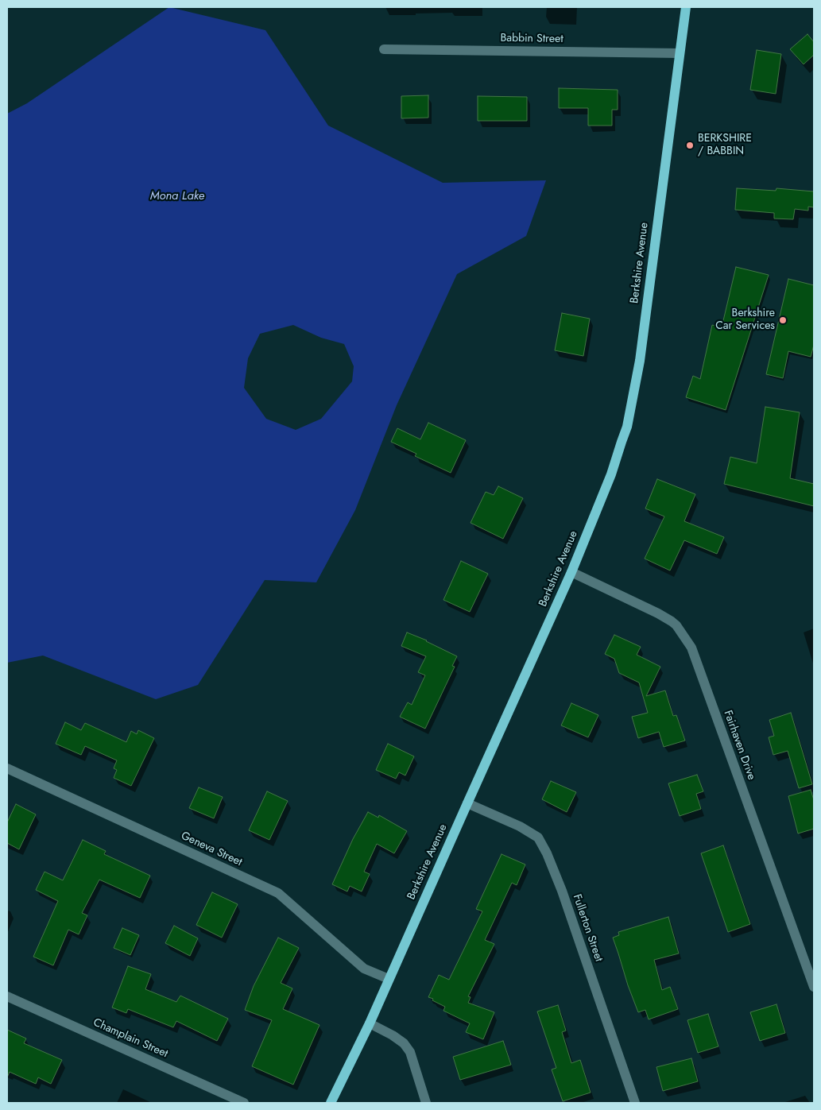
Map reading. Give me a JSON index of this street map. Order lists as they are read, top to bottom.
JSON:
{
  "streets": {
    "main road": ["Berkshire Avenue"],
    "street": [
      "Babbin Street",
      "Fairhaven Drive",
      "Geneva Street",
      "Fullerton Street",
      "Champlain Street"
    ]
  },
  "crossings": [
    ["Babbin Street", "Berkshire Avenue"],
    ["Berkshire Avenue", "Fairhaven Drive"],
    ["Berkshire Avenue", "Geneva Street"],
    ["Berkshire Avenue", "Fullerton Street"]
  ],
  "water": ["Mona Lake"],
  "places": ["BERKSHIRE / BABBIN", "Berkshire Car Services"]
}
